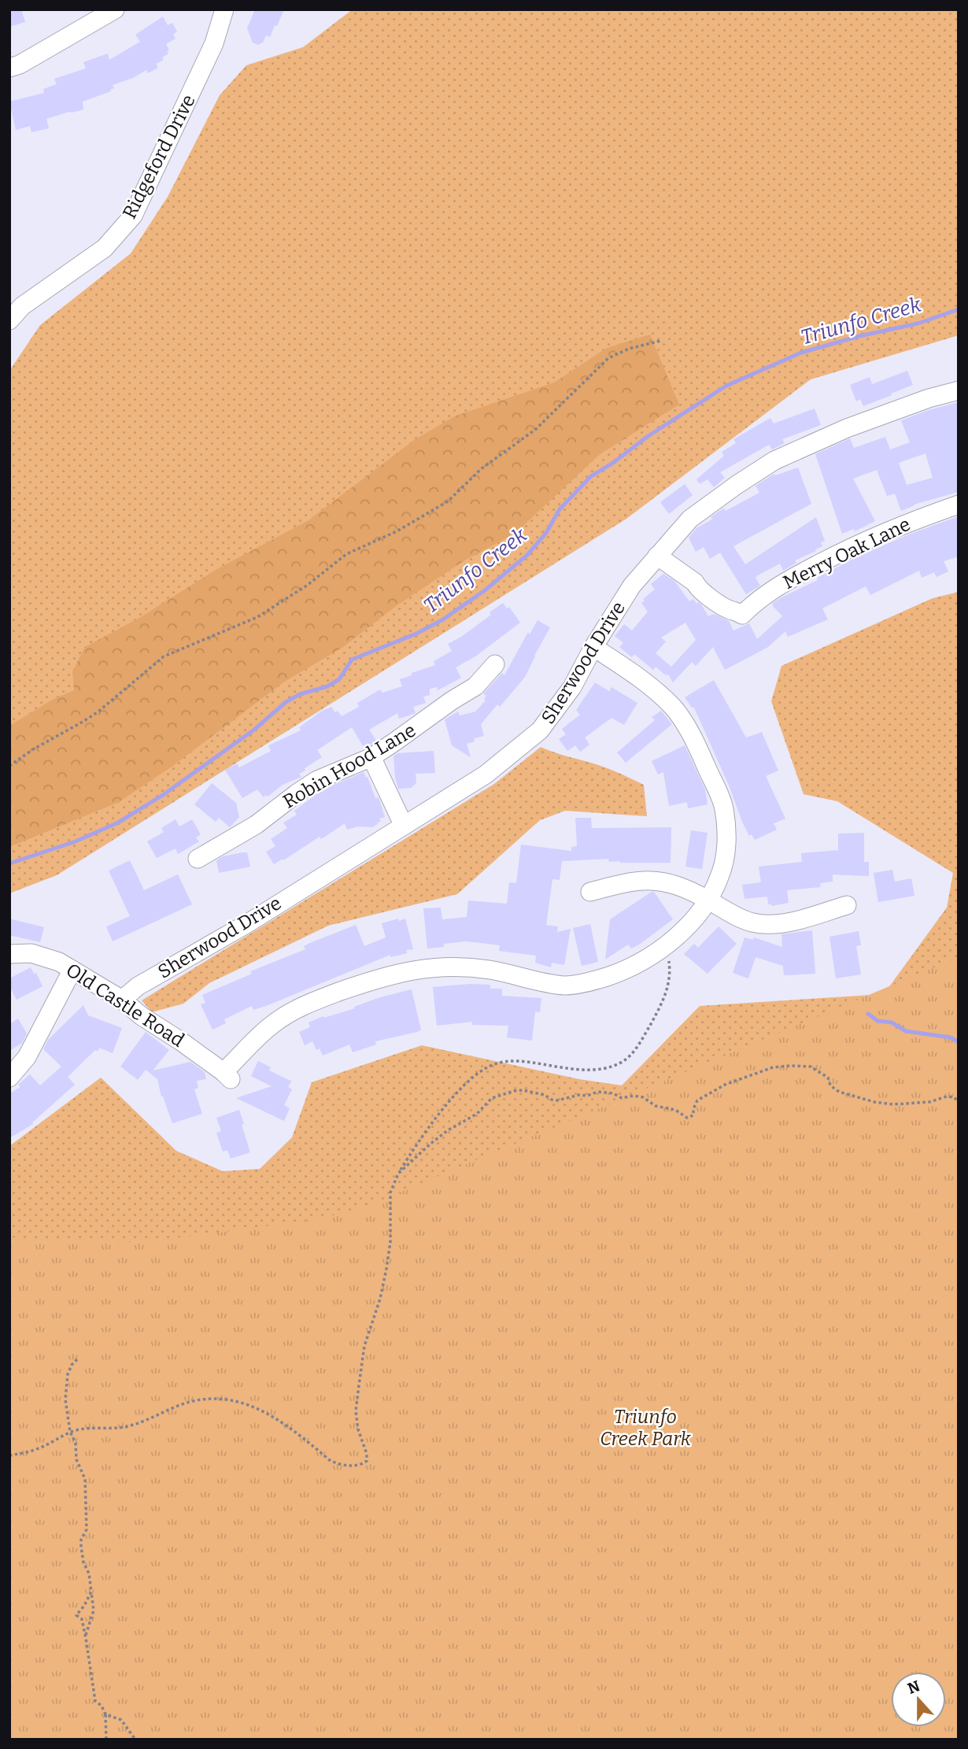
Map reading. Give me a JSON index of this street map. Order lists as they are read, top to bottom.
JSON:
{
  "streets": {
    "street": [
      "Ridgeford Drive",
      "Merry Oak Lane",
      "Sherwood Drive",
      "Robin Hood Lane",
      "Old Castle Road"
    ]
  },
  "crossings": [
    ["Merry Oak Lane", "Sherwood Drive"],
    ["Sherwood Drive", "Old Castle Road"]
  ],
  "water": ["Triunfo Creek"],
  "parks": ["Triunfo Creek Park"],
  "north": "top"
}
